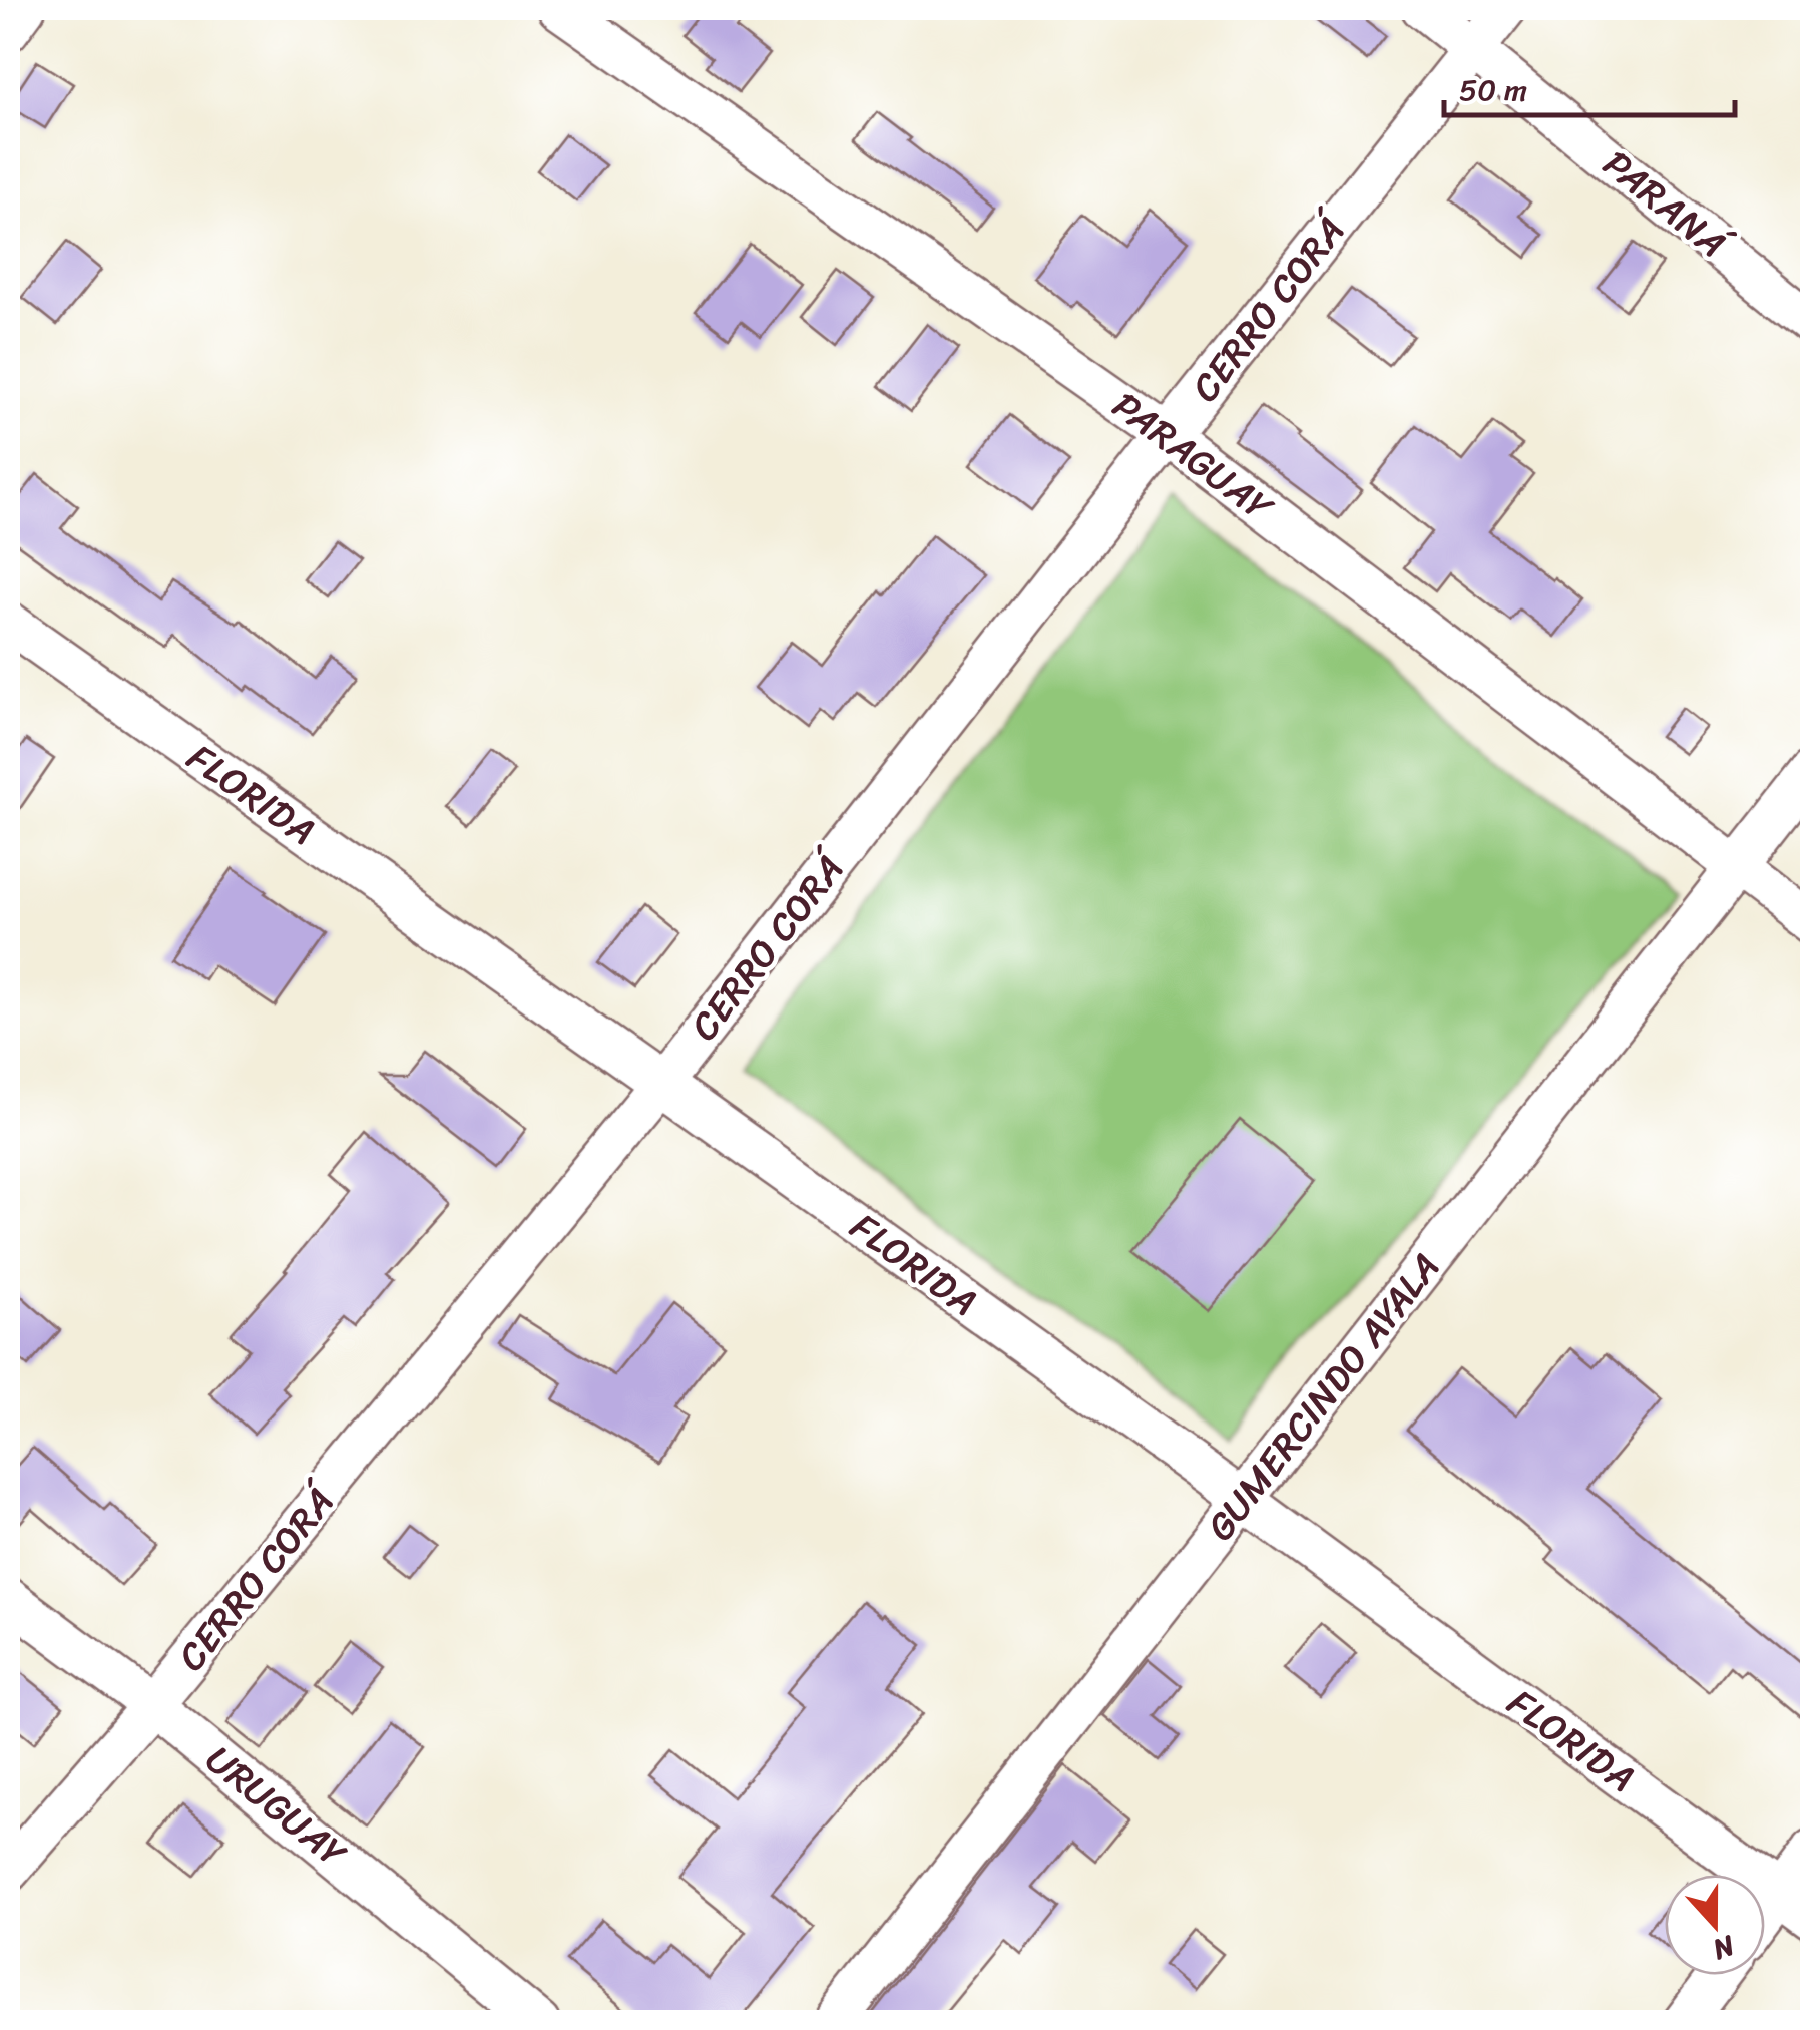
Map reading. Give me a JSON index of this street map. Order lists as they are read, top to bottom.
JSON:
{
  "streets": {
    "street": [
      "PARANÁ",
      "CERRO CORÁ",
      "PARAGUAY",
      "FLORIDA",
      "GUMERCINDO AYALA",
      "URUGUAY"
    ]
  },
  "crossings": [
    ["PARANÁ", "CERRO CORÁ"],
    ["CERRO CORÁ", "PARAGUAY"],
    ["CERRO CORÁ", "FLORIDA"],
    ["CERRO CORÁ", "URUGUAY"],
    ["PARAGUAY", "GUMERCINDO AYALA"],
    ["FLORIDA", "GUMERCINDO AYALA"]
  ],
  "scale_bar": "50 m",
  "north": "bottom"
}
